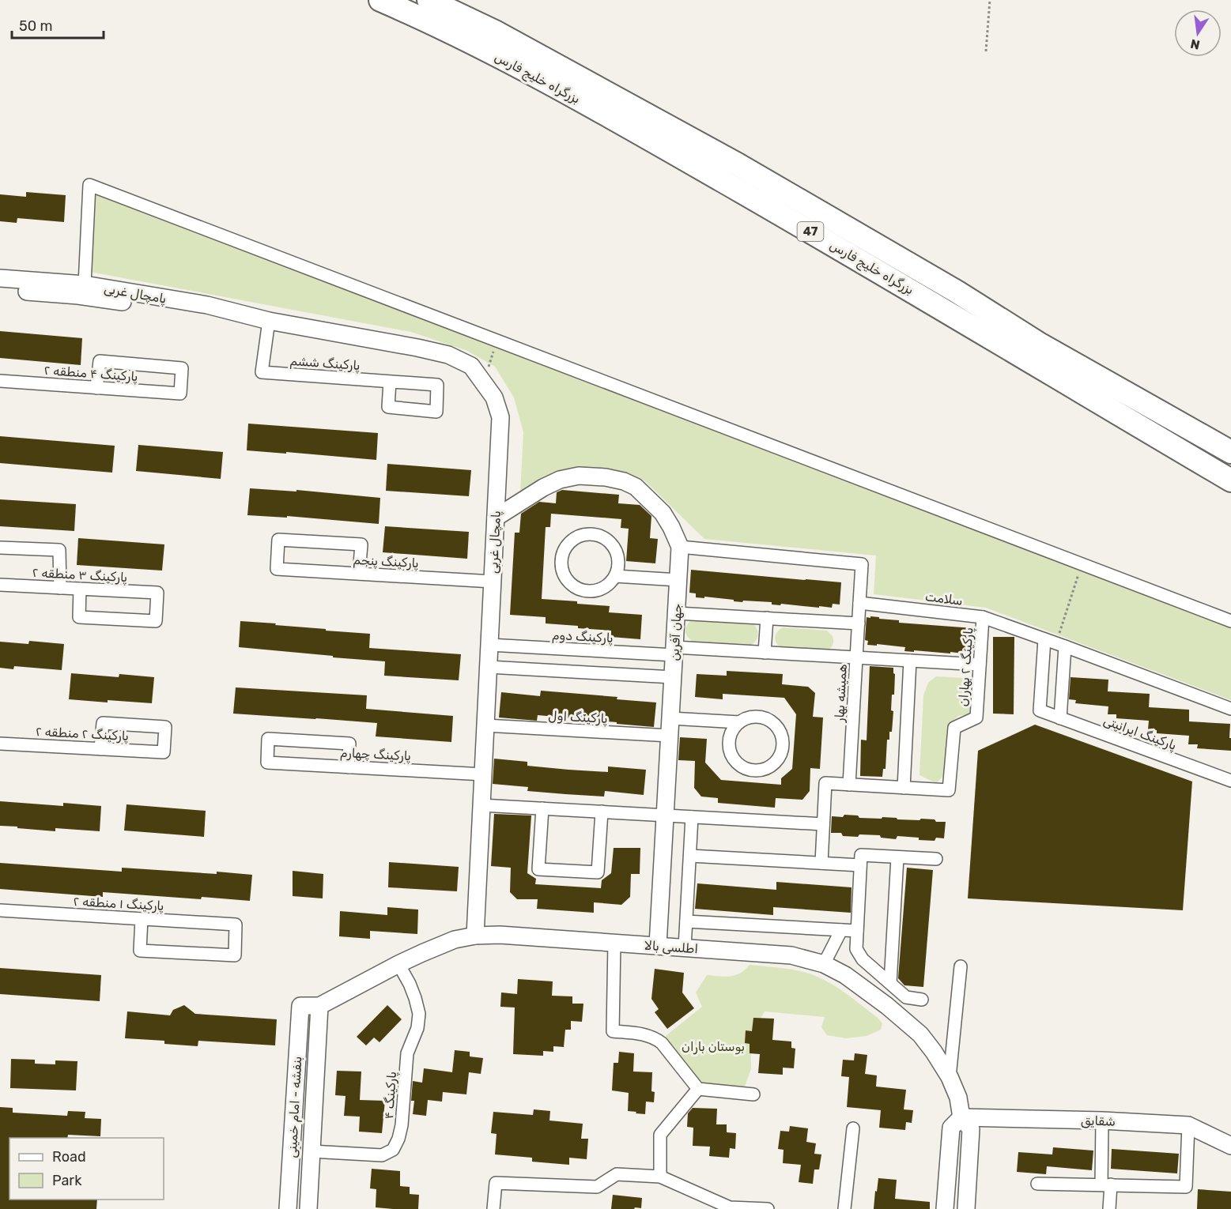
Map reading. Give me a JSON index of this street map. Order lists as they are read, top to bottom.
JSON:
{
  "streets": {
    "highway": ["بزرگراه خلیج فارس", "47"],
    "street": [
      "پامچال غربی",
      "پارکینگ ششم",
      "پارکینگ ۴ منطقه ۲",
      "پارکینگ پنجم",
      "پارکینگ ۳ منطقه ۲",
      "سلامت",
      "جهان آفرین",
      "پارکینگ دوم",
      "پارکینگ ۲ بهاران",
      "همیشه بهار",
      "پارکینگ اول",
      "پارکینگ ایرانیتی",
      "پارکینگ ۲ منطقه ۲",
      "پارکینگ چهارم",
      "پارکینگ ۱ منطقه ۲",
      "اطلسی بالا",
      "پارکینگ ۴",
      "بنفشه - امام خمینی",
      "شقایق"
    ]
  },
  "crossings": [
    ["پامچال غربی", "پارکینگ ششم"],
    ["پامچال غربی", "پارکینگ پنجم"],
    ["پامچال غربی", "جهان آفرین"],
    ["پامچال غربی", "پارکینگ دوم"],
    ["پامچال غربی", "پارکینگ اول"],
    ["پامچال غربی", "پارکینگ چهارم"],
    ["پامچال غربی", "اطلسی بالا"],
    ["سلامت", "پارکینگ ۲ بهاران"],
    ["سلامت", "همیشه بهار"],
    ["سلامت", "پارکینگ ایرانیتی"],
    ["جهان آفرین", "پارکینگ دوم"],
    ["جهان آفرین", "پارکینگ اول"],
    ["جهان آفرین", "اطلسی بالا"],
    ["پارکینگ دوم", "پارکینگ ۲ بهاران"],
    ["پارکینگ دوم", "همیشه بهار"],
    ["اطلسی بالا", "پارکینگ ۴"],
    ["اطلسی بالا", "بنفشه - امام خمینی"],
    ["اطلسی بالا", "شقایق"],
    ["پارکینگ ۴", "بنفشه - امام خمینی"]
  ],
  "parks": ["بوستان باران"],
  "legend": ["Road", "Park"],
  "scale_bar": "50 m",
  "north": "bottom"
}
